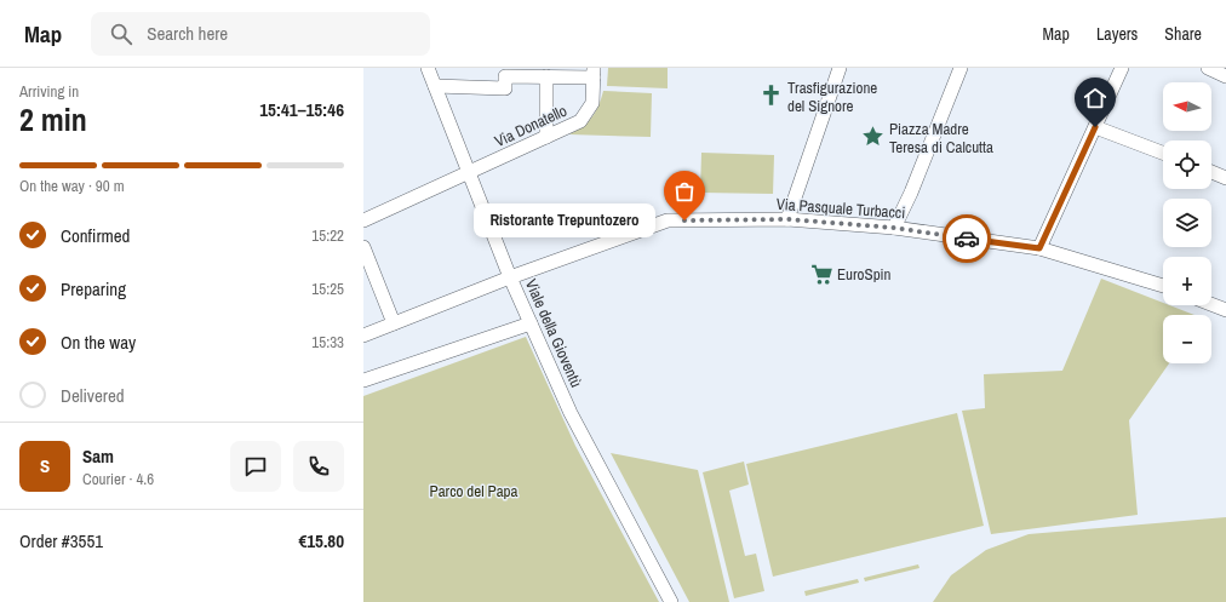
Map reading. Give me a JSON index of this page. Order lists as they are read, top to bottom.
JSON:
{
  "streets": {
    "street": ["Via Donatello", "Via Pasquale Turbacci", "Viale della Gioventù"]
  },
  "crossings": [
    ["Via Donatello", "Viale della Gioventù"],
    ["Via Pasquale Turbacci", "Viale della Gioventù"]
  ],
  "parks": ["Parco del Papa"],
  "places": {
    "church": ["Trasfigurazione del Signore"],
    "place": ["Piazza Madre Teresa di Calcutta"],
    "other": ["Ristorante Trepuntozero"],
    "supermarket": ["EuroSpin"]
  },
  "north": "left",
  "page": {
    "header": "Map",
    "search": "Search here",
    "nav": ["Map", "Layers", "Share"],
    "heading": ["2 min", "Arriving in", "15:41–15:46"],
    "panel": [
      "Sam",
      "Courier · 4.6",
      "Order #3551",
      "€15.80"
    ],
    "map_buttons": ["+", "−"],
    "bar": "On the way · 90 m",
    "bubble": "Ristorante Trepuntozero",
    "list": [
      ["Confirmed", "15:22"],
      ["Preparing", "15:25"],
      ["On the way", "15:33"],
      "Delivered"
    ],
    "round": "S"
  }
}
